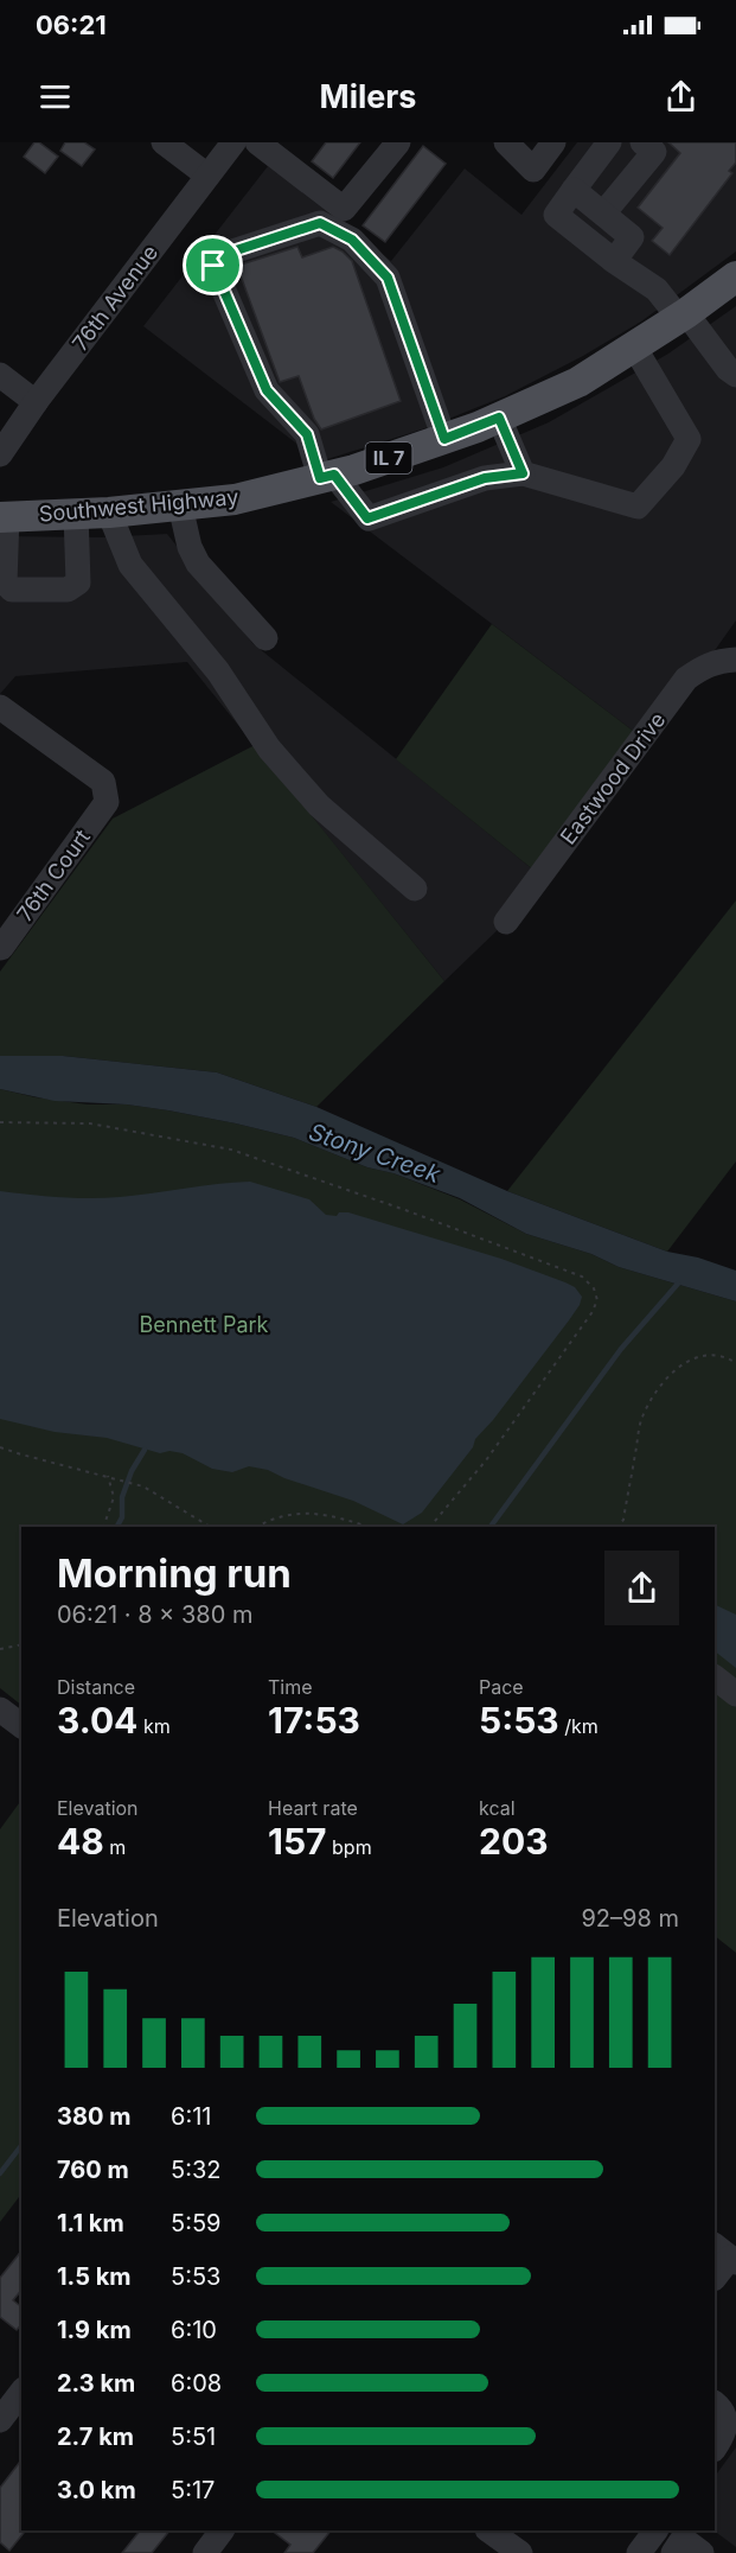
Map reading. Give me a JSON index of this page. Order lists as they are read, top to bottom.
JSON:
{
  "streets": {
    "main road": ["IL 7", "Southwest Highway"],
    "street": ["76th Avenue", "Eastwood Drive", "76th Court"]
  },
  "water": ["Stony Creek"],
  "parks": ["Bennett Park"],
  "page": {
    "status": "06:21",
    "header": "Milers",
    "heading": ["Morning run", "06:21 · 8 × 380 m"],
    "stats": [
      ["Distance", "3.04 km"],
      ["Time", "17:53"],
      ["Pace", "5:53 /km"],
      ["Elevation", "48 m"],
      ["Heart rate", "157 bpm"],
      ["kcal", "203"]
    ],
    "chart": ["Elevation", "92–98 m"],
    "list": [
      {
        "name": "380 m",
        "note": "6:11"
      },
      {
        "name": "760 m",
        "note": "5:32"
      },
      {
        "name": "1.1 km",
        "note": "5:59"
      },
      {
        "name": "1.5 km",
        "note": "5:53"
      },
      {
        "name": "1.9 km",
        "note": "6:10"
      },
      {
        "name": "2.3 km",
        "note": "6:08"
      },
      {
        "name": "2.7 km",
        "note": "5:51"
      },
      {
        "name": "3.0 km",
        "note": "5:17"
      }
    ]
  }
}
